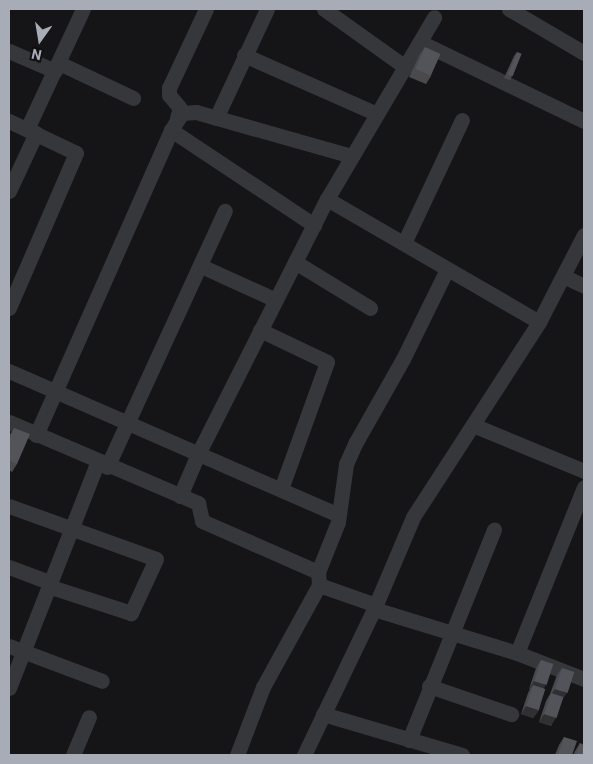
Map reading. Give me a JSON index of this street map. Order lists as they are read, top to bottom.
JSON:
{
  "north": "bottom"
}
